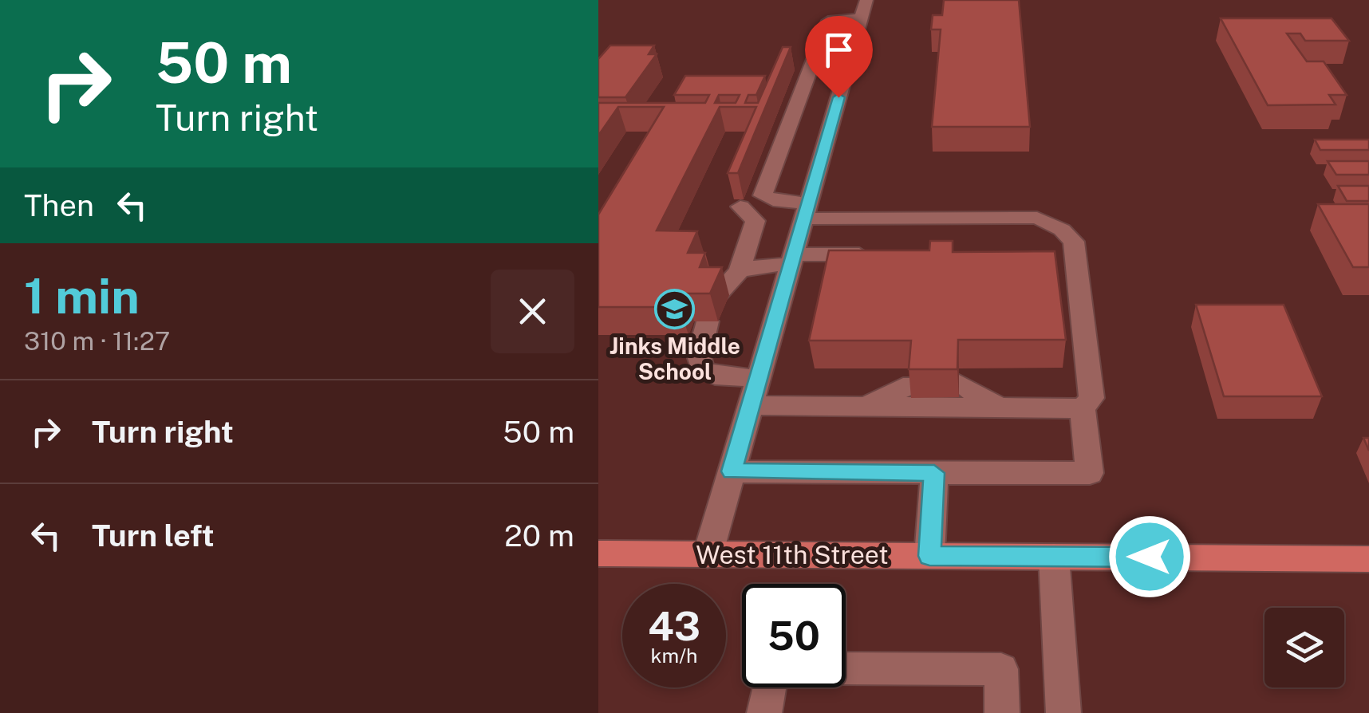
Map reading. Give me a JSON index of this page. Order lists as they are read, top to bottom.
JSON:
{
  "streets": {
    "main road": ["West 11th Street"]
  },
  "places": {
    "school or university": ["Jinks Middle School"]
  },
  "page": {
    "turn": ["50 m", "Turn right"],
    "then": "Then",
    "heading": ["1 min", "310 m · 11:27"],
    "list": [
      {
        "name": "Turn right",
        "value": "50 m"
      },
      {
        "name": "Turn left",
        "value": "20 m"
      }
    ],
    "speed": "43 km/h",
    "limit": "50"
  }
}
